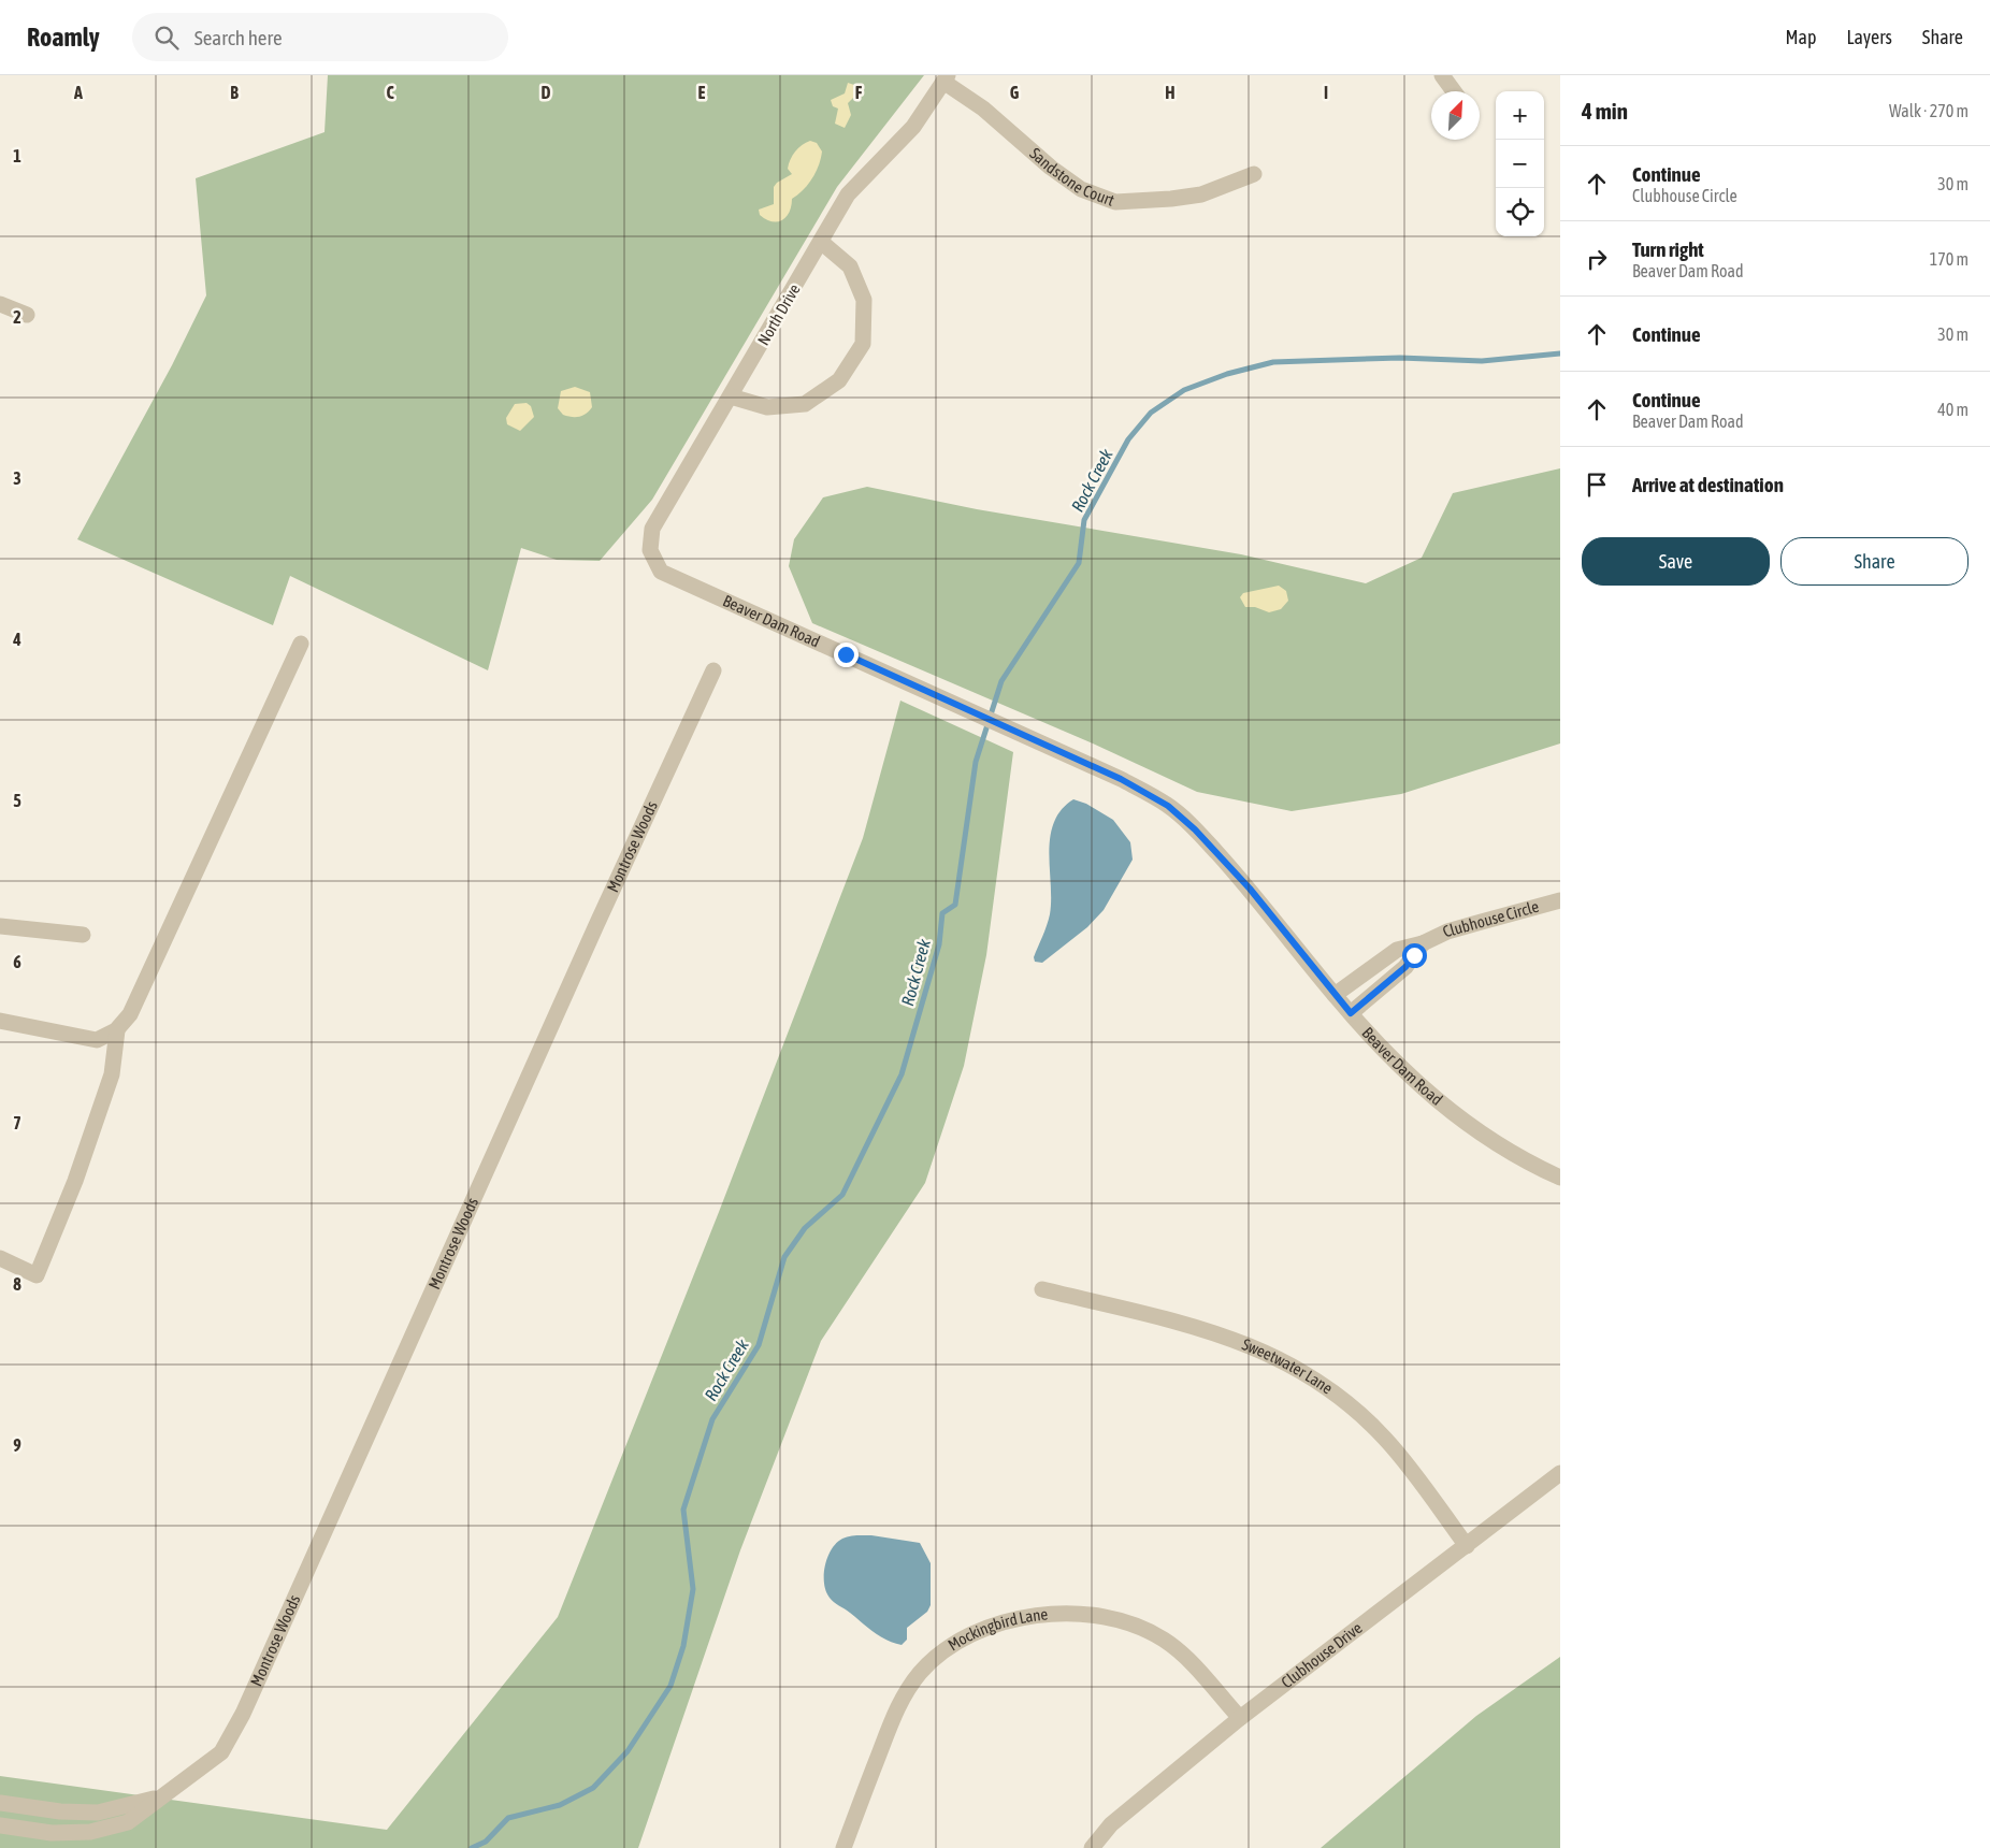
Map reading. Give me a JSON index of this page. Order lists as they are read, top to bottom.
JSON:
{
  "streets": {
    "street": [
      "Sandstone Court",
      "North Drive",
      "Beaver Dam Road",
      "Montrose Woods",
      "Clubhouse Circle",
      "Sweetwater Lane",
      "Mockingbird Lane",
      "Clubhouse Drive"
    ]
  },
  "crossings": [
    ["Sandstone Court", "North Drive"],
    ["North Drive", "Beaver Dam Road"],
    ["Beaver Dam Road", "Clubhouse Circle"],
    ["Sweetwater Lane", "Clubhouse Drive"],
    ["Mockingbird Lane", "Clubhouse Drive"]
  ],
  "water": ["Rock Creek"],
  "north": "top right",
  "page": {
    "header": "Roamly",
    "search": "Search here",
    "nav": ["Map", "Layers", "Share"],
    "heading": ["4 min", "Walk · 270 m"],
    "map_buttons": ["+", "−"],
    "list": [
      ["Continue", "Clubhouse Circle", "30 m"],
      ["Turn right", "Beaver Dam Road", "170 m"],
      ["Continue", "30 m"],
      ["Continue", "Beaver Dam Road", "40 m"],
      "Arrive at destination"
    ],
    "buttons": ["Save", "Share"]
  },
  "grid": {
    "columns": [
      "A",
      "B",
      "C",
      "D",
      "E",
      "F",
      "G",
      "H",
      "I"
    ],
    "rows": [
      "1",
      "2",
      "3",
      "4",
      "5",
      "6",
      "7",
      "8",
      "9"
    ]
  }
}
